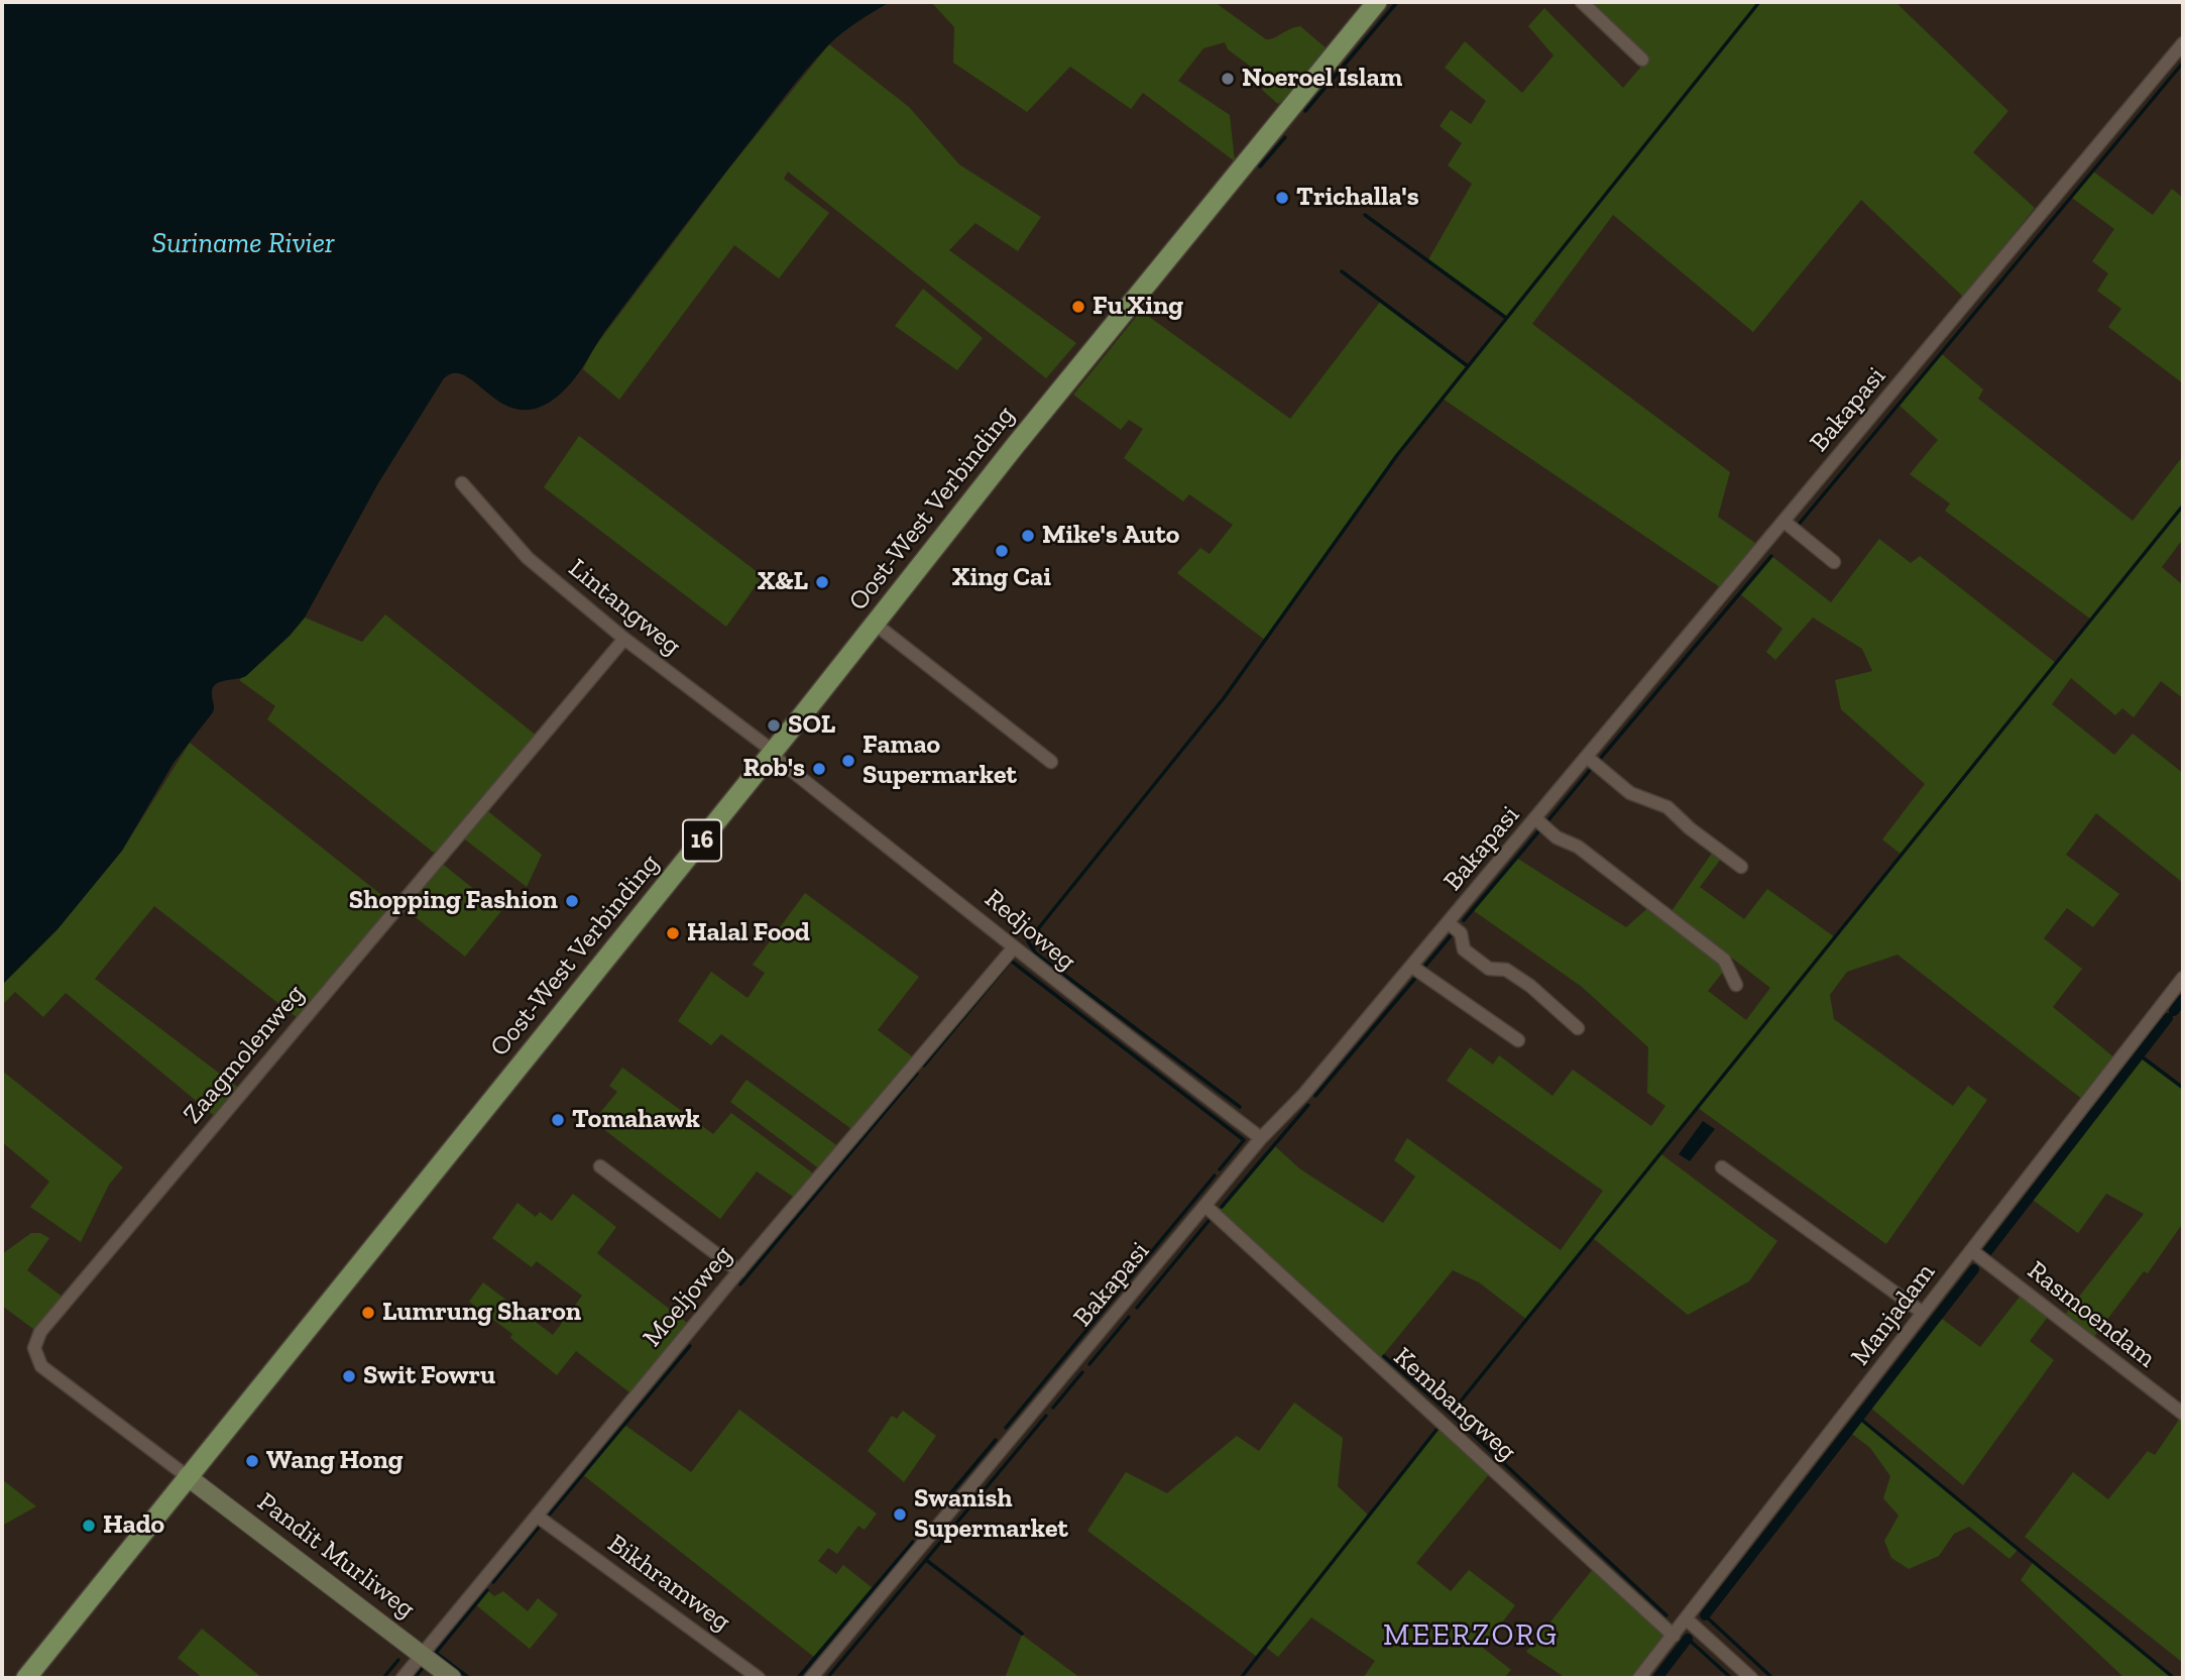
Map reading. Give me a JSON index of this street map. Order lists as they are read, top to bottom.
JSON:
{
  "streets": {
    "main road": ["Oost-West Verbinding", "16"],
    "street": [
      "Bakapasi",
      "Lintangweg",
      "Redjoweg",
      "Zaagmolenweg",
      "Moeljoweg",
      "Manjadam",
      "Rasmoendam",
      "Kembangweg",
      "Pandit Murliweg",
      "Bikhramweg"
    ]
  },
  "crossings": [
    ["Bakapasi", "Redjoweg"],
    ["Bakapasi", "Kembangweg"],
    ["Oost-West Verbinding", "Lintangweg"],
    ["Oost-West Verbinding", "Redjoweg"],
    ["Oost-West Verbinding", "Zaagmolenweg"],
    ["Oost-West Verbinding", "Pandit Murliweg"],
    ["Lintangweg", "Redjoweg"],
    ["Lintangweg", "Zaagmolenweg"],
    ["Redjoweg", "Moeljoweg"],
    ["Zaagmolenweg", "Pandit Murliweg"],
    ["Moeljoweg", "Pandit Murliweg"],
    ["Moeljoweg", "Bikhramweg"],
    ["Manjadam", "Rasmoendam"],
    ["Manjadam", "Kembangweg"]
  ],
  "districts": ["MEERZORG"],
  "water": ["Suriname Rivier"],
  "places": [
    "Noeroel Islam",
    "Trichalla's",
    "Fu Xing",
    "Mike's Auto",
    "Xing Cai",
    "X&L",
    "SOL",
    "Famao Supermarket",
    "Rob's",
    "Shopping Fashion",
    "Halal Food",
    "Tomahawk",
    "Lumrung Sharon",
    "Swit Fowru",
    "Wang Hong",
    "Swanish Supermarket",
    "Hado"
  ]
}
